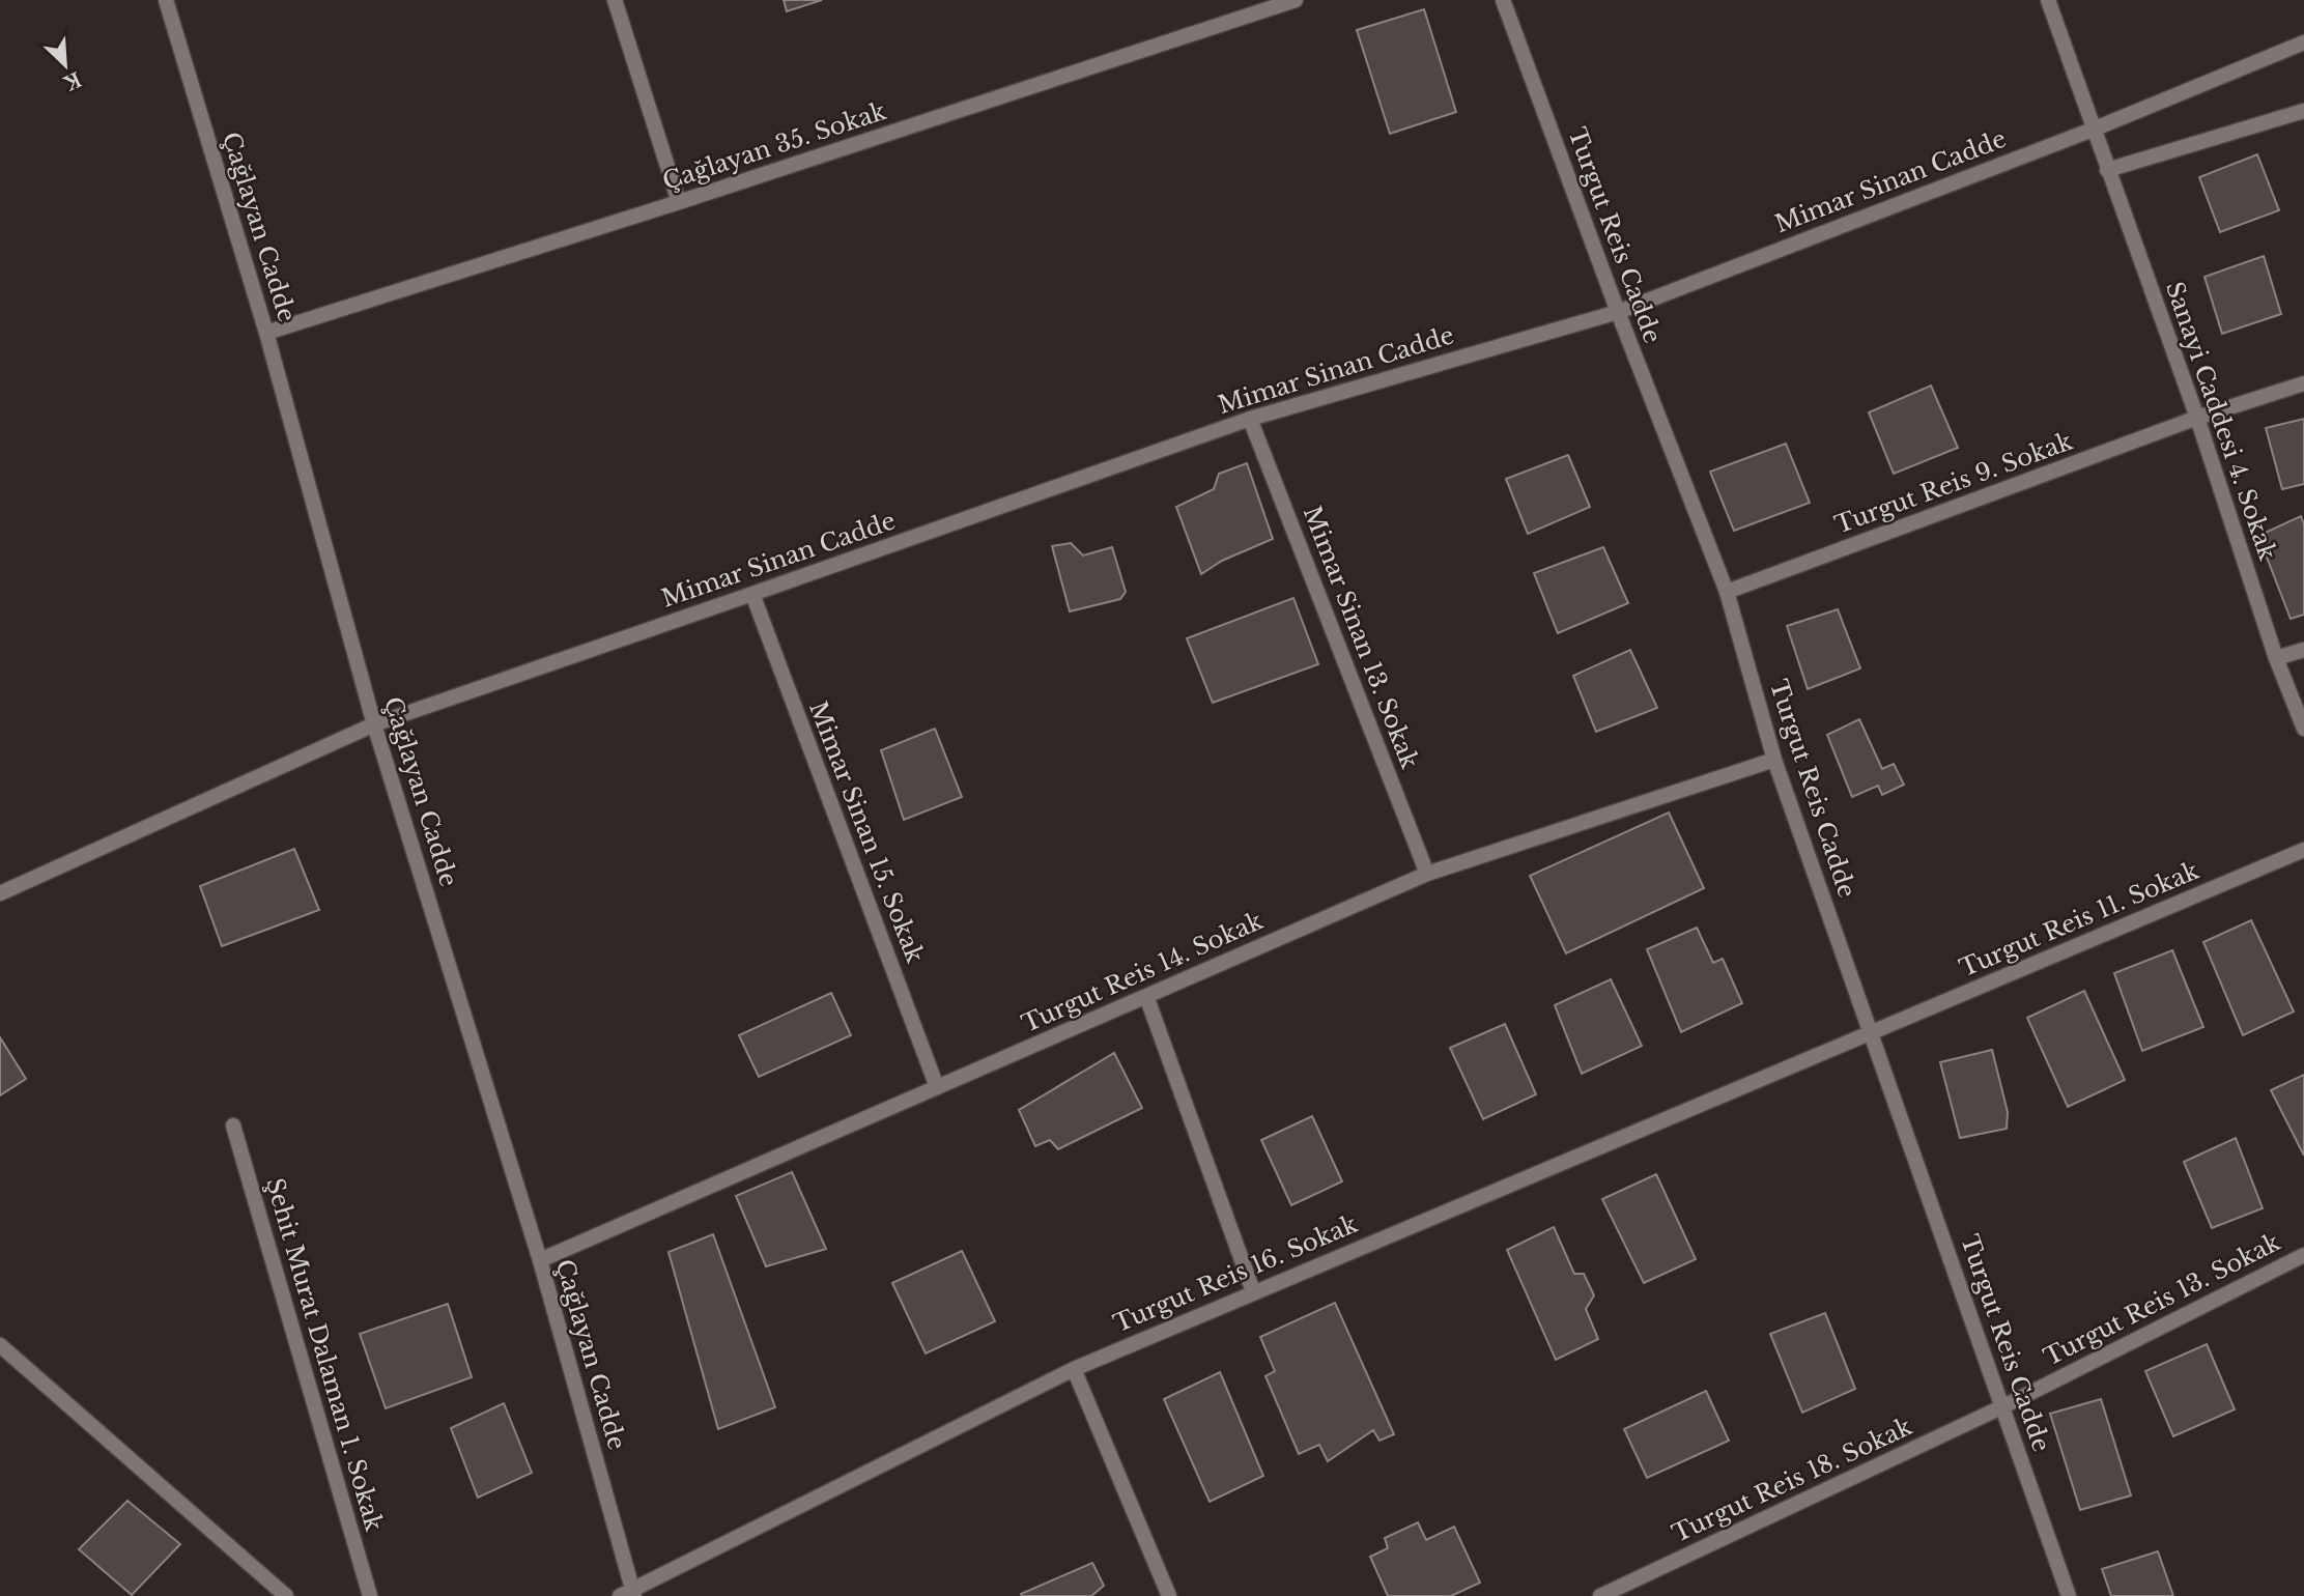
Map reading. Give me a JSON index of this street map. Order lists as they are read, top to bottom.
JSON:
{
  "streets": {
    "street": [
      "Çağlayan 35. Sokak",
      "Mimar Sinan Cadde",
      "Çağlayan Cadde",
      "Turgut Reis Cadde",
      "Sanayi Caddesi 4. Sokak",
      "Turgut Reis 9. Sokak",
      "Mimar Sinan 13. Sokak",
      "Mimar Sinan 15. Sokak",
      "Turgut Reis 11. Sokak",
      "Turgut Reis 14. Sokak",
      "Turgut Reis 16. Sokak",
      "Turgut Reis 13. Sokak",
      "Şehit Murat Dalaman 1. Sokak",
      "Turgut Reis 18. Sokak"
    ]
  },
  "crossings": [
    ["Çağlayan 35. Sokak", "Çağlayan Cadde"],
    ["Mimar Sinan Cadde", "Çağlayan Cadde"],
    ["Mimar Sinan Cadde", "Turgut Reis Cadde"],
    ["Mimar Sinan Cadde", "Sanayi Caddesi 4. Sokak"],
    ["Mimar Sinan Cadde", "Mimar Sinan 13. Sokak"],
    ["Mimar Sinan Cadde", "Mimar Sinan 15. Sokak"],
    ["Çağlayan Cadde", "Turgut Reis 14. Sokak"],
    ["Çağlayan Cadde", "Turgut Reis 16. Sokak"],
    ["Turgut Reis Cadde", "Turgut Reis 9. Sokak"],
    ["Turgut Reis Cadde", "Turgut Reis 11. Sokak"],
    ["Turgut Reis Cadde", "Turgut Reis 14. Sokak"],
    ["Turgut Reis Cadde", "Turgut Reis 16. Sokak"],
    ["Turgut Reis Cadde", "Turgut Reis 13. Sokak"],
    ["Turgut Reis Cadde", "Turgut Reis 18. Sokak"],
    ["Sanayi Caddesi 4. Sokak", "Turgut Reis 9. Sokak"],
    ["Mimar Sinan 13. Sokak", "Turgut Reis 14. Sokak"],
    ["Mimar Sinan 15. Sokak", "Turgut Reis 14. Sokak"],
    ["Turgut Reis 11. Sokak", "Turgut Reis 16. Sokak"],
    ["Turgut Reis 13. Sokak", "Turgut Reis 18. Sokak"]
  ],
  "north": "bottom right"
}
